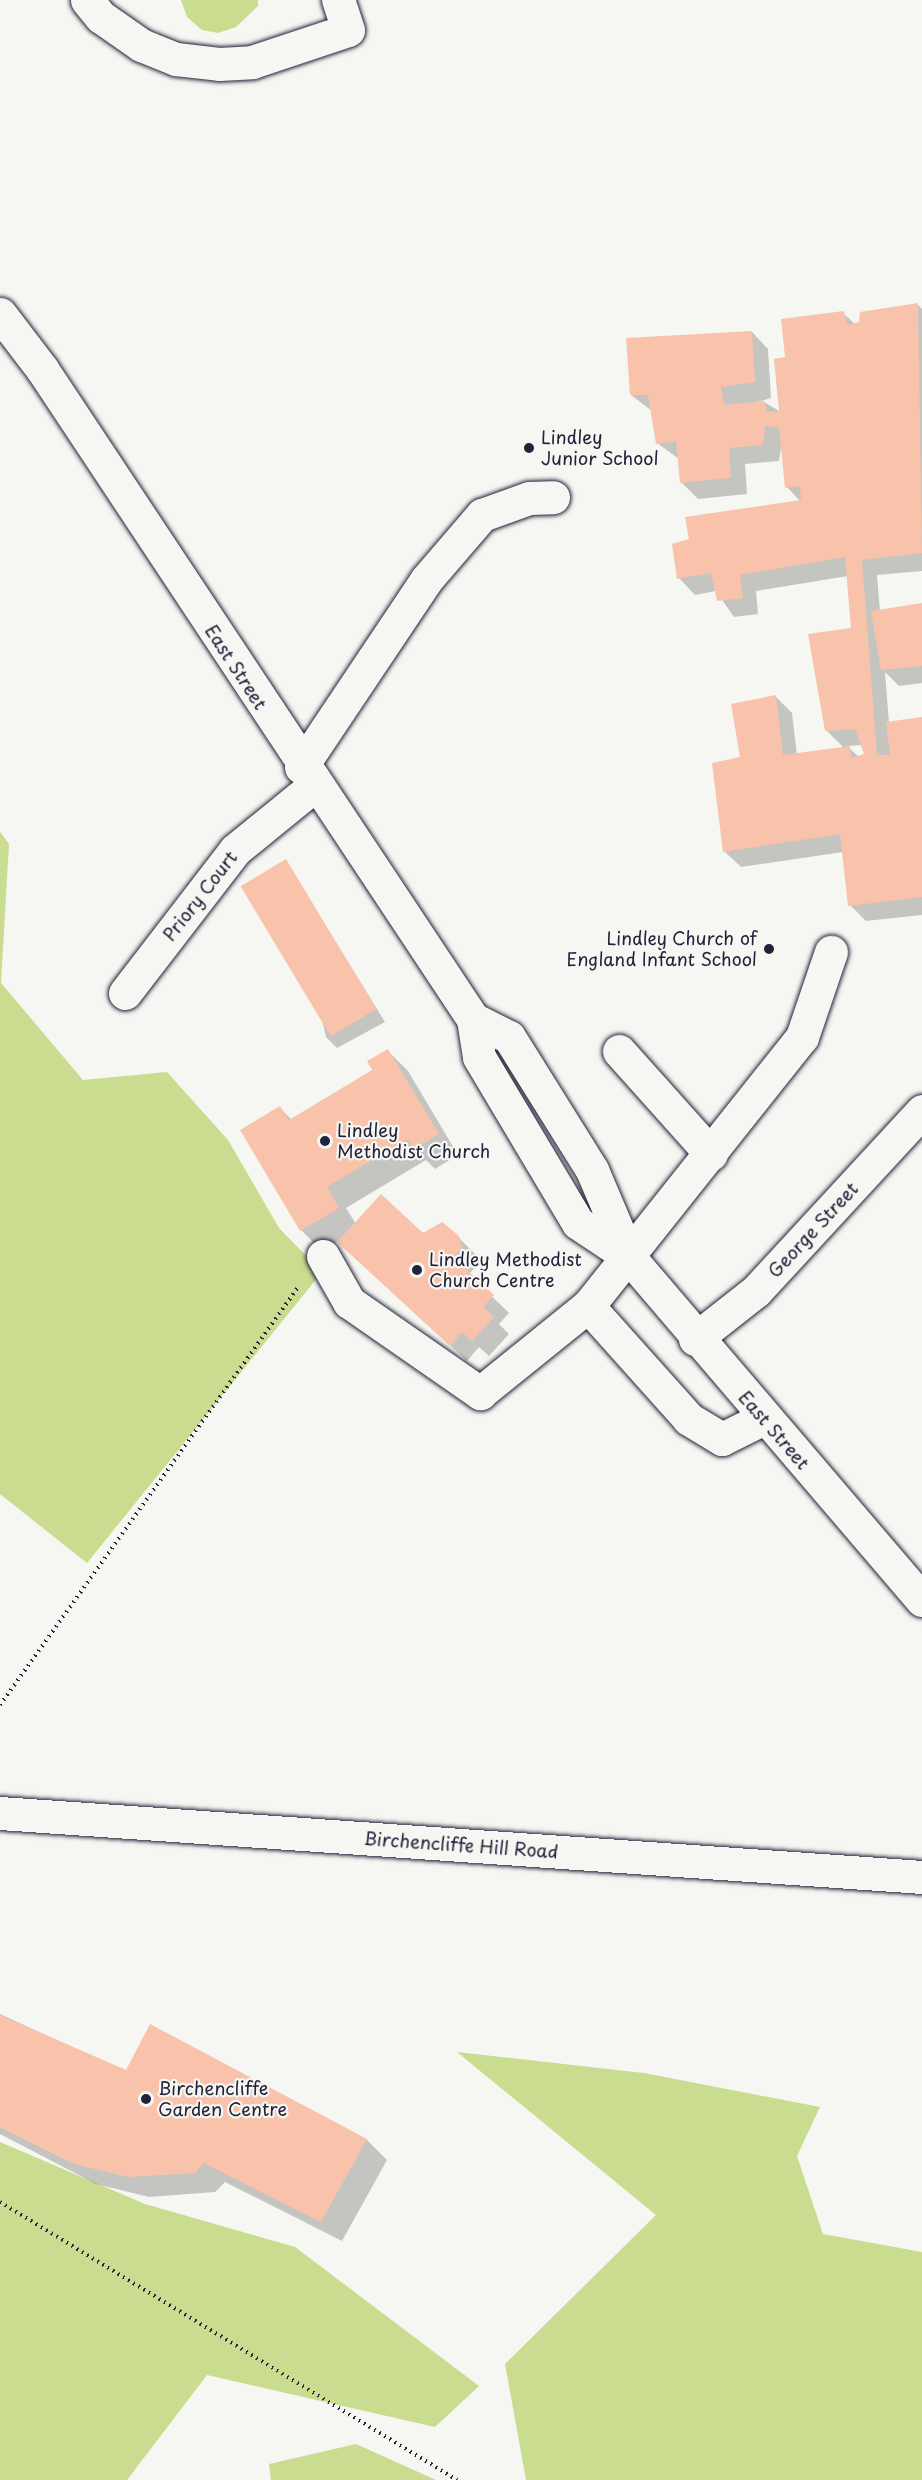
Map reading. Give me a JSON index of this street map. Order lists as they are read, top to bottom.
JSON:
{
  "streets": {
    "street": [
      "East Street",
      "Priory Court",
      "George Street",
      "Birchencliffe Hill Road"
    ]
  },
  "crossings": [
    ["East Street", "Priory Court"],
    ["East Street", "George Street"]
  ],
  "places": [
    "Lindley Junior School",
    "Lindley Church of England Infant School",
    "Lindley Methodist Church",
    "Lindley Methodist Church Centre",
    "Birchencliffe Garden Centre"
  ]
}
